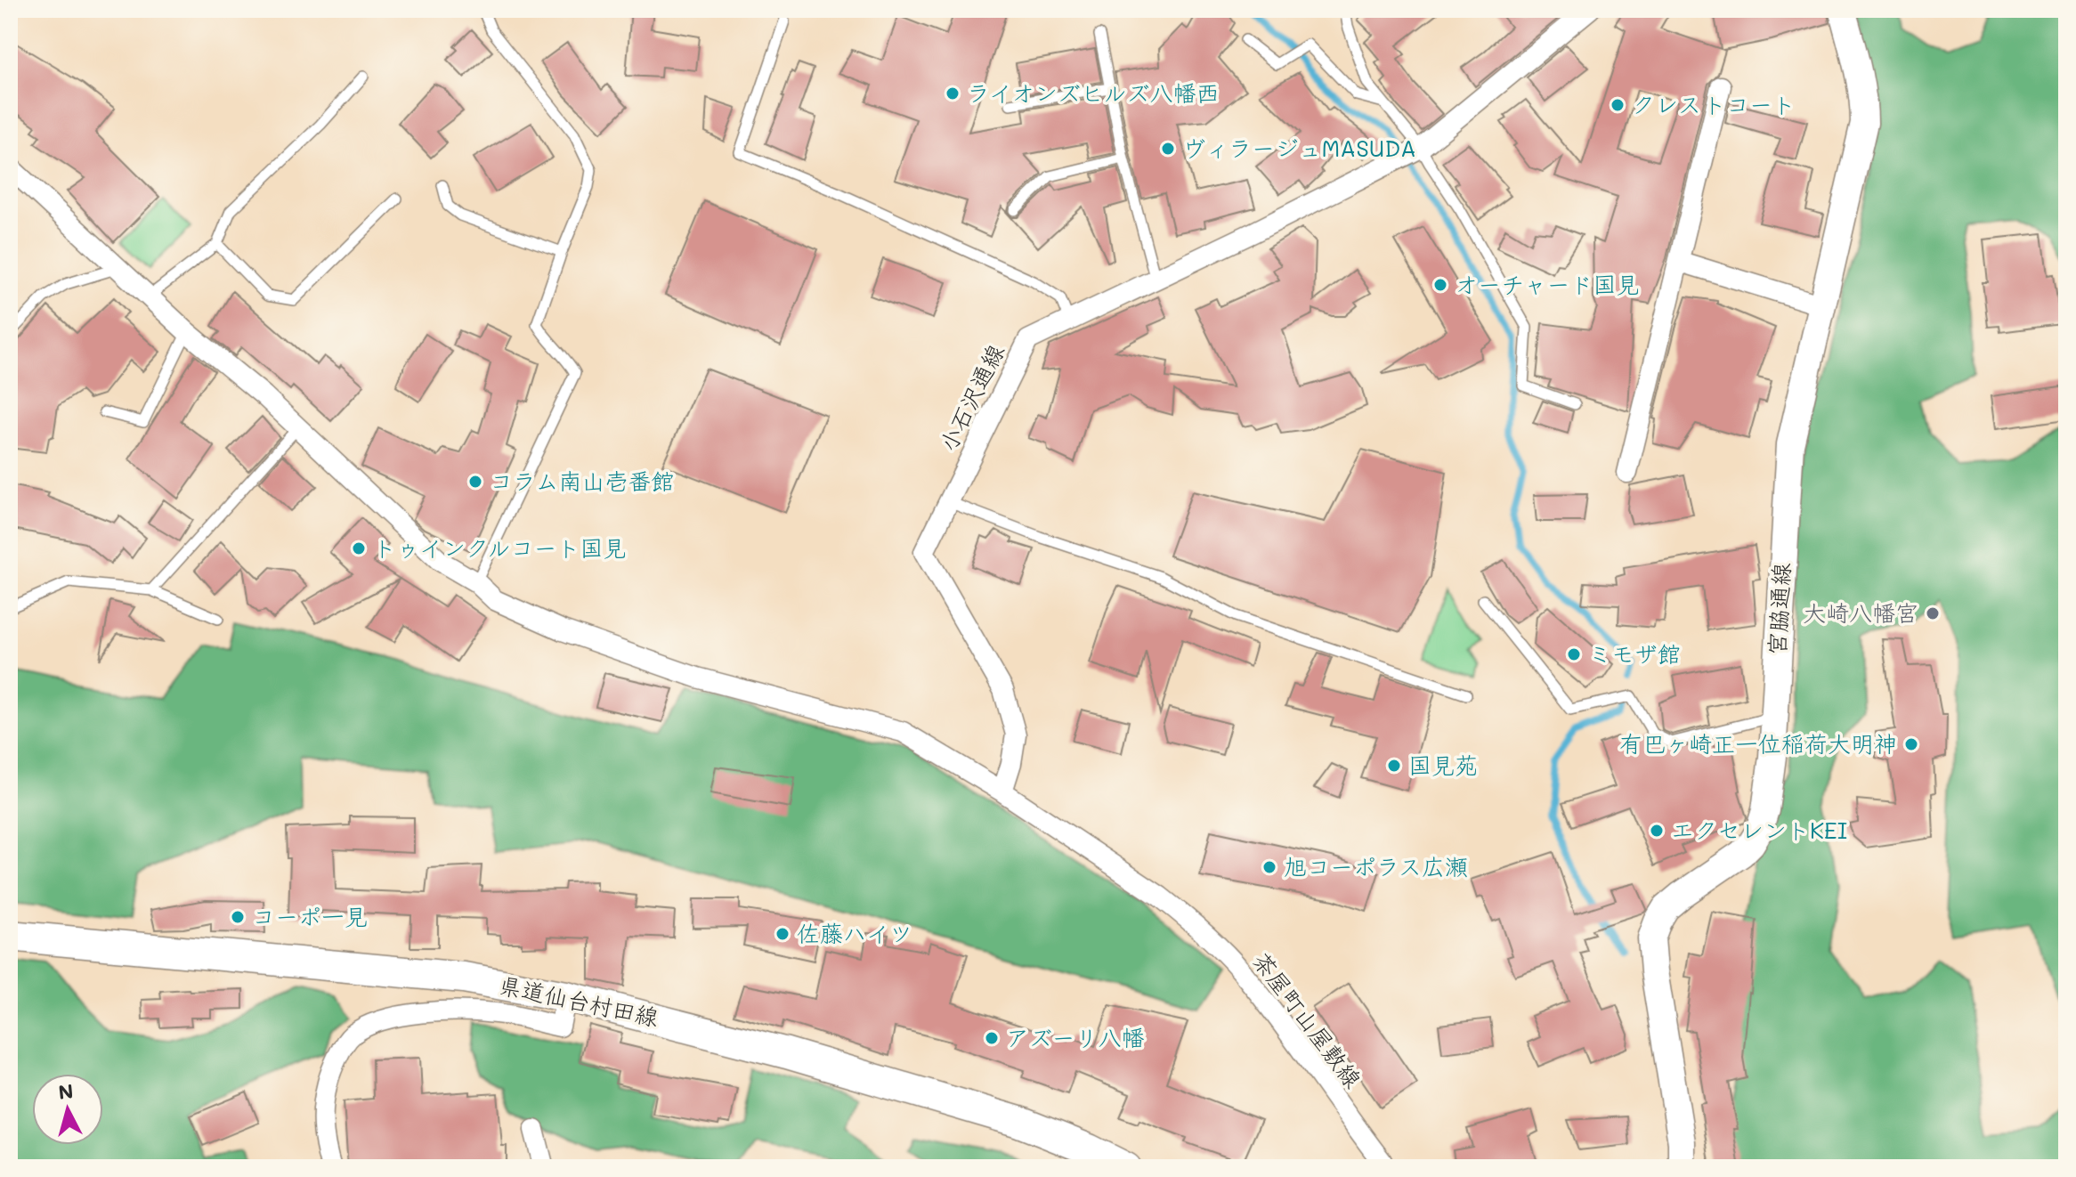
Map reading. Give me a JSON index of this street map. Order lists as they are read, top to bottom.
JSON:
{
  "streets": {
    "main road": ["県道仙台村田線"],
    "street": ["小石沢通線", "宮脇通線", "茶屋町山屋敷線"]
  },
  "crossings": [
    ["小石沢通線", "茶屋町山屋敷線"]
  ],
  "places": [
    "ライオンズヒルズ八幡西",
    "クレストコート",
    "ヴィラージュMASUDA",
    "オーチャード国見",
    "コラム南山壱番館",
    "トゥインクルコート国見",
    "大崎八幡宮",
    "ミモザ館",
    "有巴ヶ崎正一位稲荷大明神",
    "国見苑",
    "エクセレントKEI",
    "旭コーポラス広瀬",
    "コーポ一見",
    "佐藤ハイツ",
    "アズーリ八幡"
  ],
  "north": "top"
}
